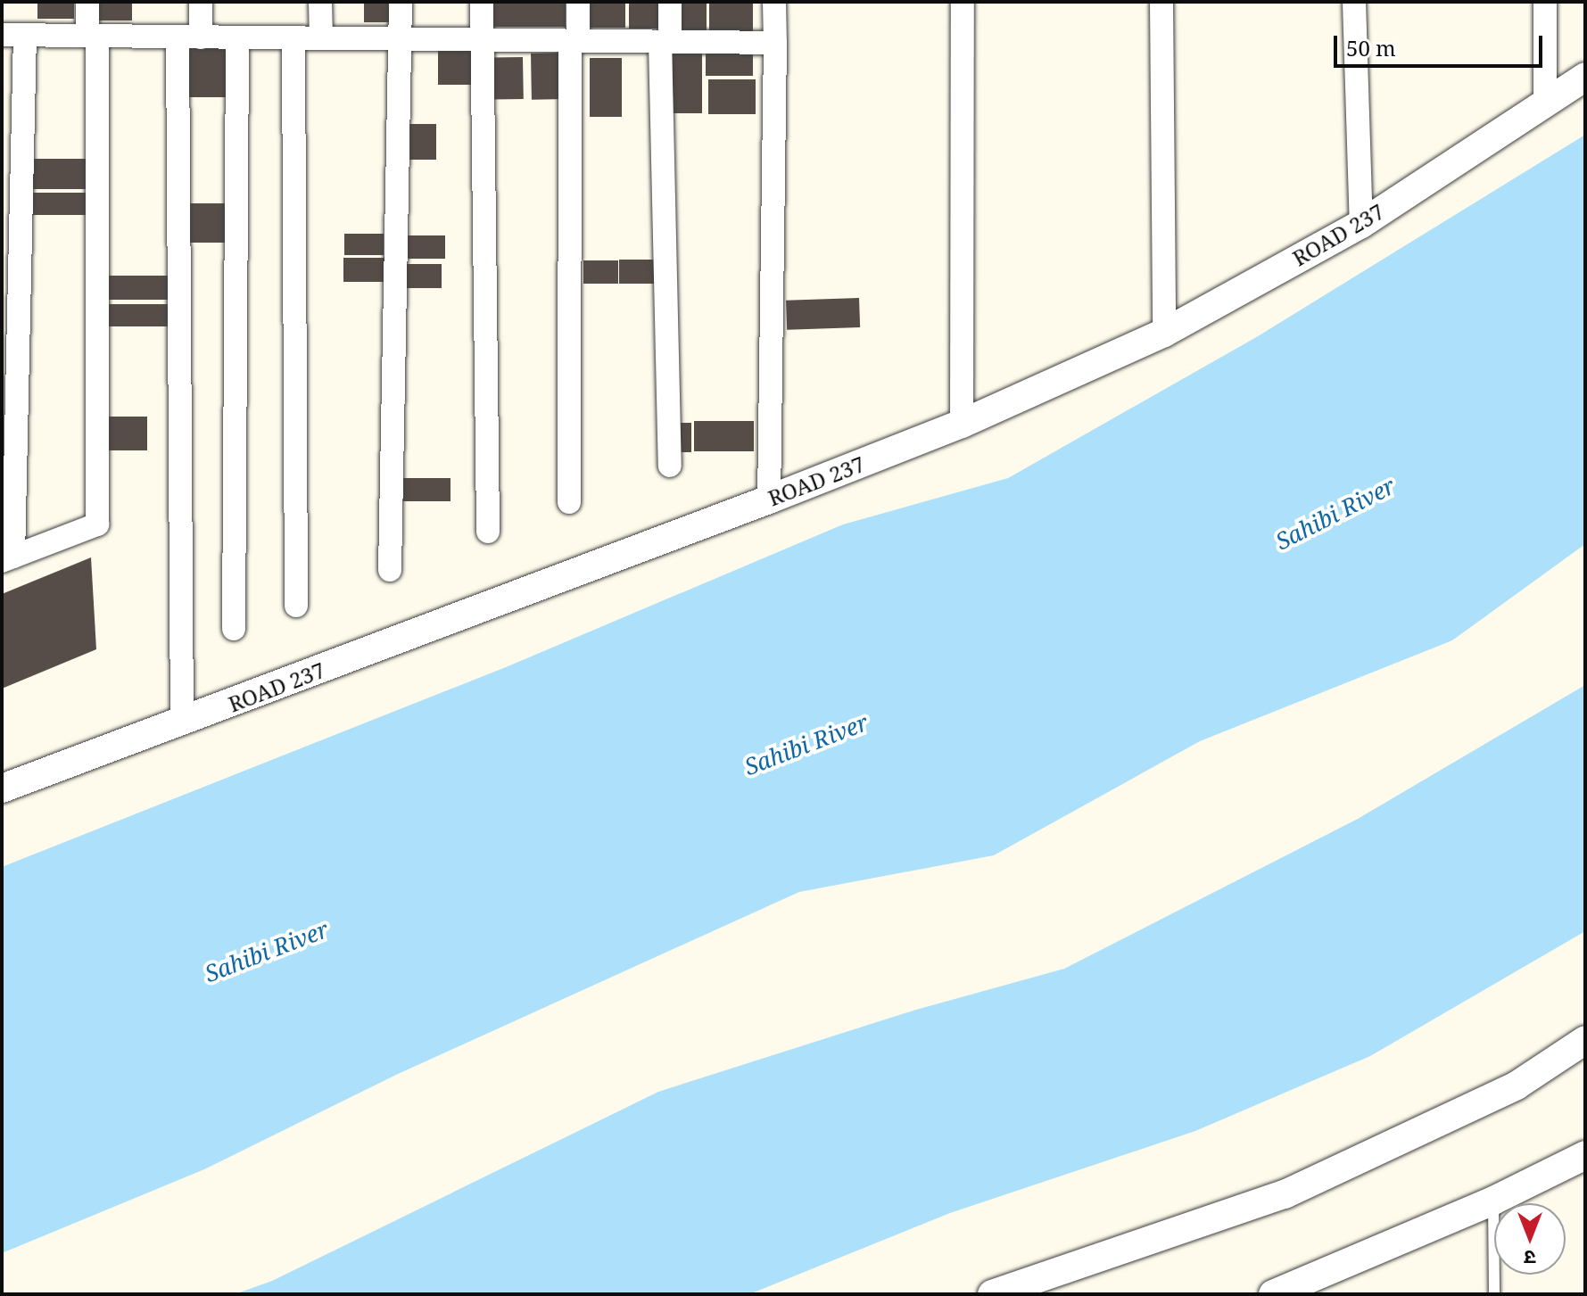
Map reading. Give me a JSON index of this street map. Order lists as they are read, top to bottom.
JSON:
{
  "streets": {
    "street": ["ROAD 237"]
  },
  "water": ["Sahibi River"],
  "scale_bar": "50 m",
  "north": "bottom"
}
